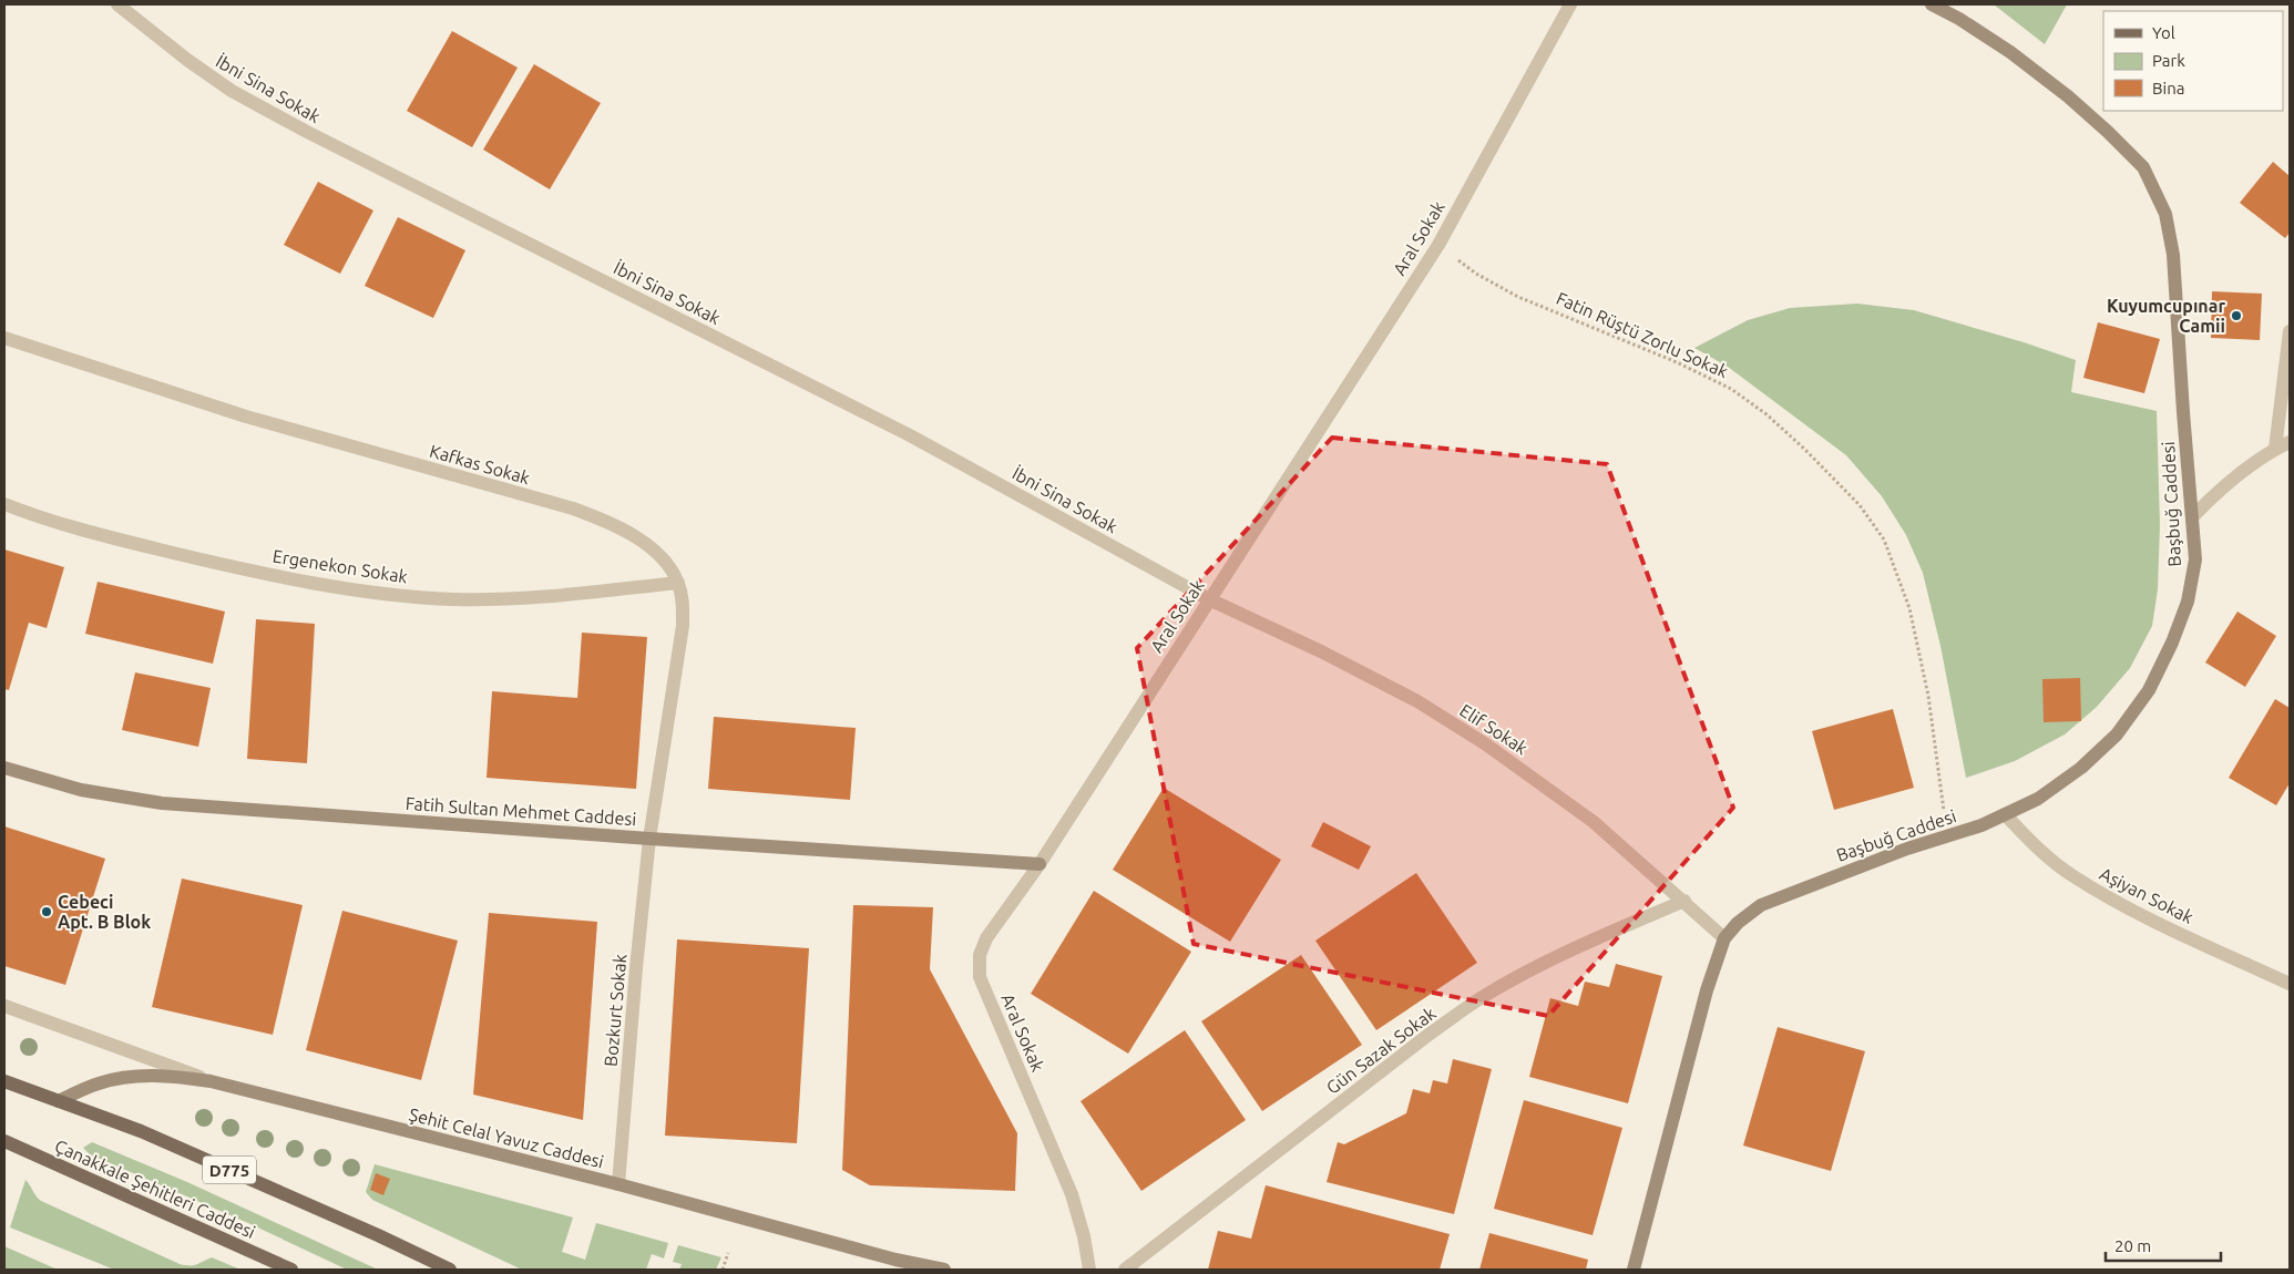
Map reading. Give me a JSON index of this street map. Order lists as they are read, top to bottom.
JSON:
{
  "streets": {
    "main road": ["D775", "Çanakkale Şehitleri Caddesi"],
    "street": [
      "İbni Sina Sokak",
      "Aral Sokak",
      "Kafkas Sokak",
      "Başbuğ Caddesi",
      "Ergenekon Sokak",
      "Elif Sokak",
      "Fatih Sultan Mehmet Caddesi",
      "Aşiyan Sokak",
      "Bozkurt Sokak",
      "Gün Sazak Sokak",
      "Şehit Celal Yavuz Caddesi"
    ],
    "path": ["Fatin Rüştü Zorlu Sokak"]
  },
  "crossings": [
    ["İbni Sina Sokak", "Aral Sokak"],
    ["İbni Sina Sokak", "Elif Sokak"],
    ["Aral Sokak", "Fatin Rüştü Zorlu Sokak"],
    ["Aral Sokak", "Elif Sokak"],
    ["Aral Sokak", "Fatih Sultan Mehmet Caddesi"],
    ["Fatin Rüştü Zorlu Sokak", "Başbuğ Caddesi"],
    ["Kafkas Sokak", "Ergenekon Sokak"],
    ["Kafkas Sokak", "Fatih Sultan Mehmet Caddesi"],
    ["Kafkas Sokak", "Bozkurt Sokak"],
    ["Başbuğ Caddesi", "Elif Sokak"],
    ["Başbuğ Caddesi", "Aşiyan Sokak"],
    ["Elif Sokak", "Gün Sazak Sokak"],
    ["Fatih Sultan Mehmet Caddesi", "Bozkurt Sokak"],
    ["Bozkurt Sokak", "Şehit Celal Yavuz Caddesi"],
    ["Şehit Celal Yavuz Caddesi", "D775"]
  ],
  "places": ["Kuyumcupınar Camii", "Cebeci Apt. B Blok"],
  "legend": ["Yol", "Park", "Bina"],
  "scale_bar": "20 m"
}
